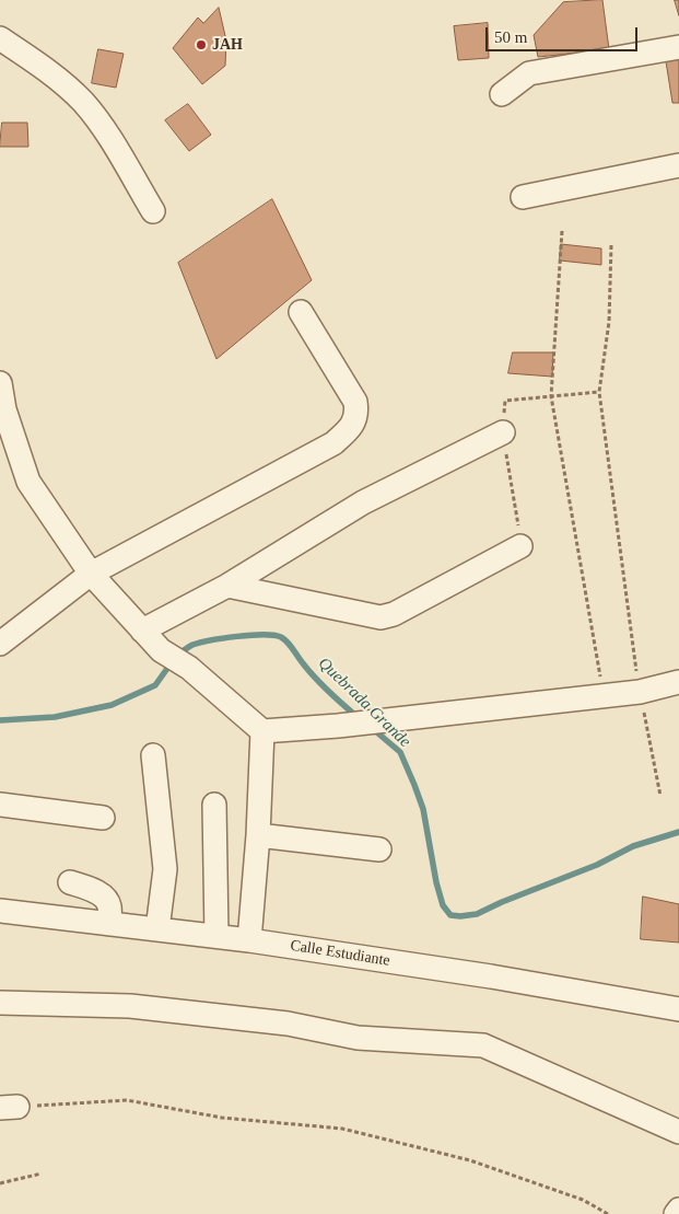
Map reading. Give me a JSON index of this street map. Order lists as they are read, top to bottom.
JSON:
{
  "streets": {
    "street": ["Calle Estudiante"]
  },
  "water": ["Quebrada Grande"],
  "places": ["JAH"],
  "scale_bar": "50 m"
}
